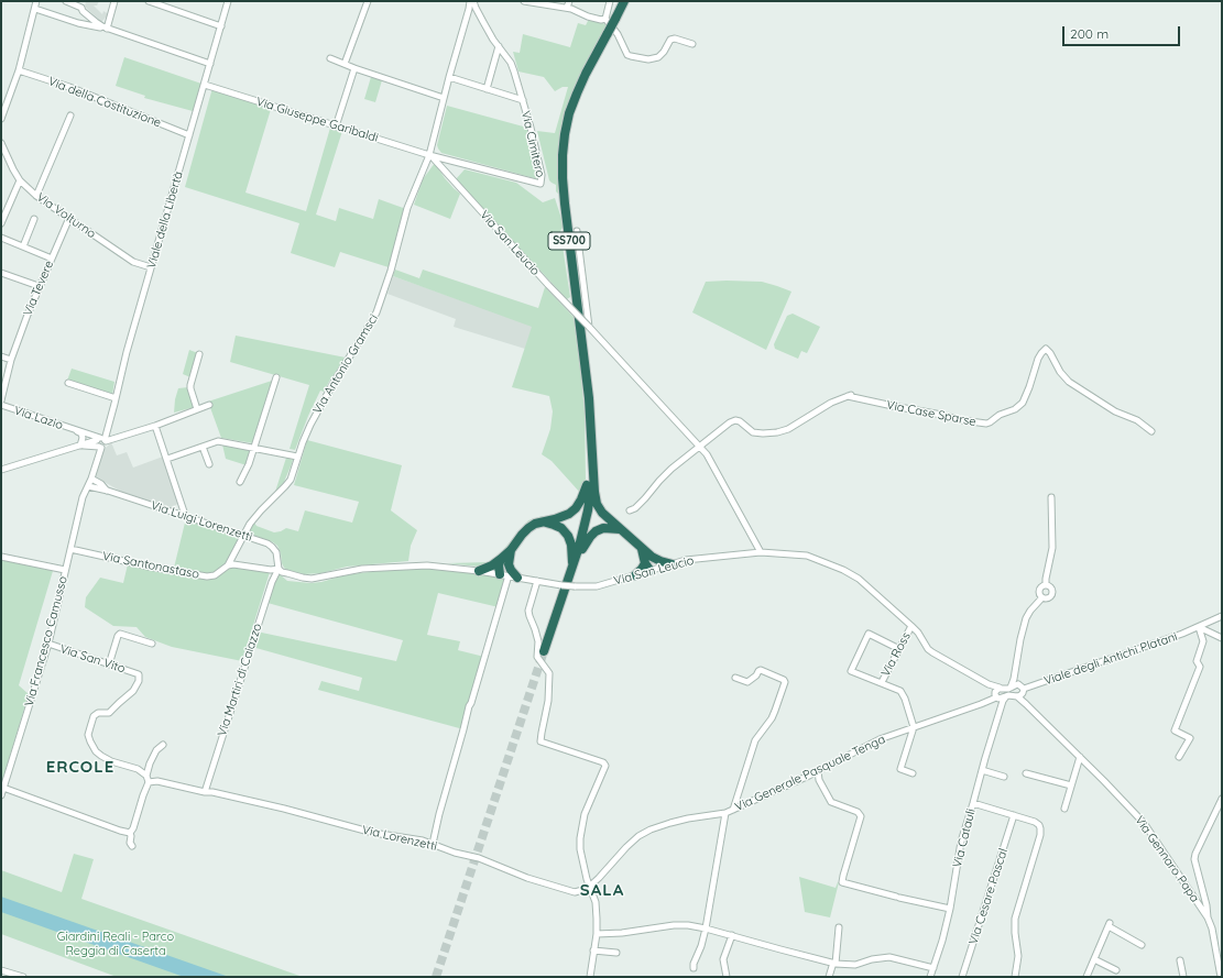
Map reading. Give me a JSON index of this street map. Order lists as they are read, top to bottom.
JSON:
{
  "streets": {
    "highway": ["SS700"],
    "street": [
      "Via della Costituzione",
      "Via Giuseppe Garibaldi",
      "Via Cimitero",
      "Via Volturno",
      "Viale della Libertà",
      "Via San Leucio",
      "Via Tevere",
      "Via Antonio Gramsci",
      "Via Case Sparse",
      "Via Lazio",
      "Via Luigi Lorenzetti",
      "Via Santonastaso",
      "Via Francesco Camusso",
      "Via Ross",
      "Via San Vito",
      "Viale degli Antichi Platani",
      "Via Martiri di Caiazzo",
      "Via Generale Pasquale Tenga",
      "Via Lorenzetti",
      "Via Catauli",
      "Via Gennaro Papa",
      "Via Cesare Pascal"
    ]
  },
  "crossings": [
    ["Via della Costituzione", "Viale della Libertà"],
    ["Via Giuseppe Garibaldi", "Via Cimitero"],
    ["Via Giuseppe Garibaldi", "Viale della Libertà"],
    ["Via Giuseppe Garibaldi", "Via San Leucio"],
    ["Via Giuseppe Garibaldi", "Via Antonio Gramsci"],
    ["Via Cimitero", "Via San Leucio"],
    ["Via Cimitero", "Via Antonio Gramsci"],
    ["Via Volturno", "Viale della Libertà"],
    ["Via Volturno", "Via Tevere"],
    ["Viale della Libertà", "Via Lazio"],
    ["Viale della Libertà", "Via Francesco Camusso"],
    ["SS700", "Via San Leucio"],
    ["Via San Leucio", "Via Antonio Gramsci"],
    ["Via San Leucio", "Via Luigi Lorenzetti"],
    ["Via San Leucio", "Via Ross"],
    ["Via San Leucio", "Via Martiri di Caiazzo"],
    ["Via San Leucio", "Via Generale Pasquale Tenga"],
    ["Via San Leucio", "Via Catauli"],
    ["Via Antonio Gramsci", "Via Luigi Lorenzetti"],
    ["Via Luigi Lorenzetti", "Via Martiri di Caiazzo"],
    ["Via Santonastaso", "Via Francesco Camusso"],
    ["Via Francesco Camusso", "Via San Vito"],
    ["Viale degli Antichi Platani", "Via Generale Pasquale Tenga"],
    ["Viale degli Antichi Platani", "Via Gennaro Papa"],
    ["Via Martiri di Caiazzo", "Via Lorenzetti"],
    ["Via Generale Pasquale Tenga", "Via Lorenzetti"],
    ["Via Generale Pasquale Tenga", "Via Catauli"],
    ["Via Generale Pasquale Tenga", "Via Gennaro Papa"]
  ],
  "districts": ["ERCOLE", "SALA"],
  "parks": ["Giardini Reali - Parco Reggia di Caserta"],
  "scale_bar": "200 m"
}
